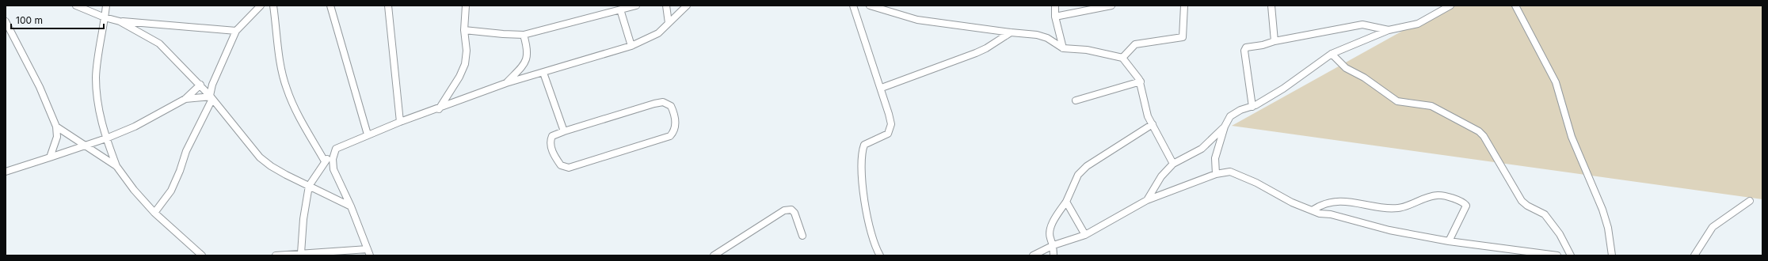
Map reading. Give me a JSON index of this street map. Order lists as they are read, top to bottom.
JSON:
{
  "scale_bar": "100 m"
}
